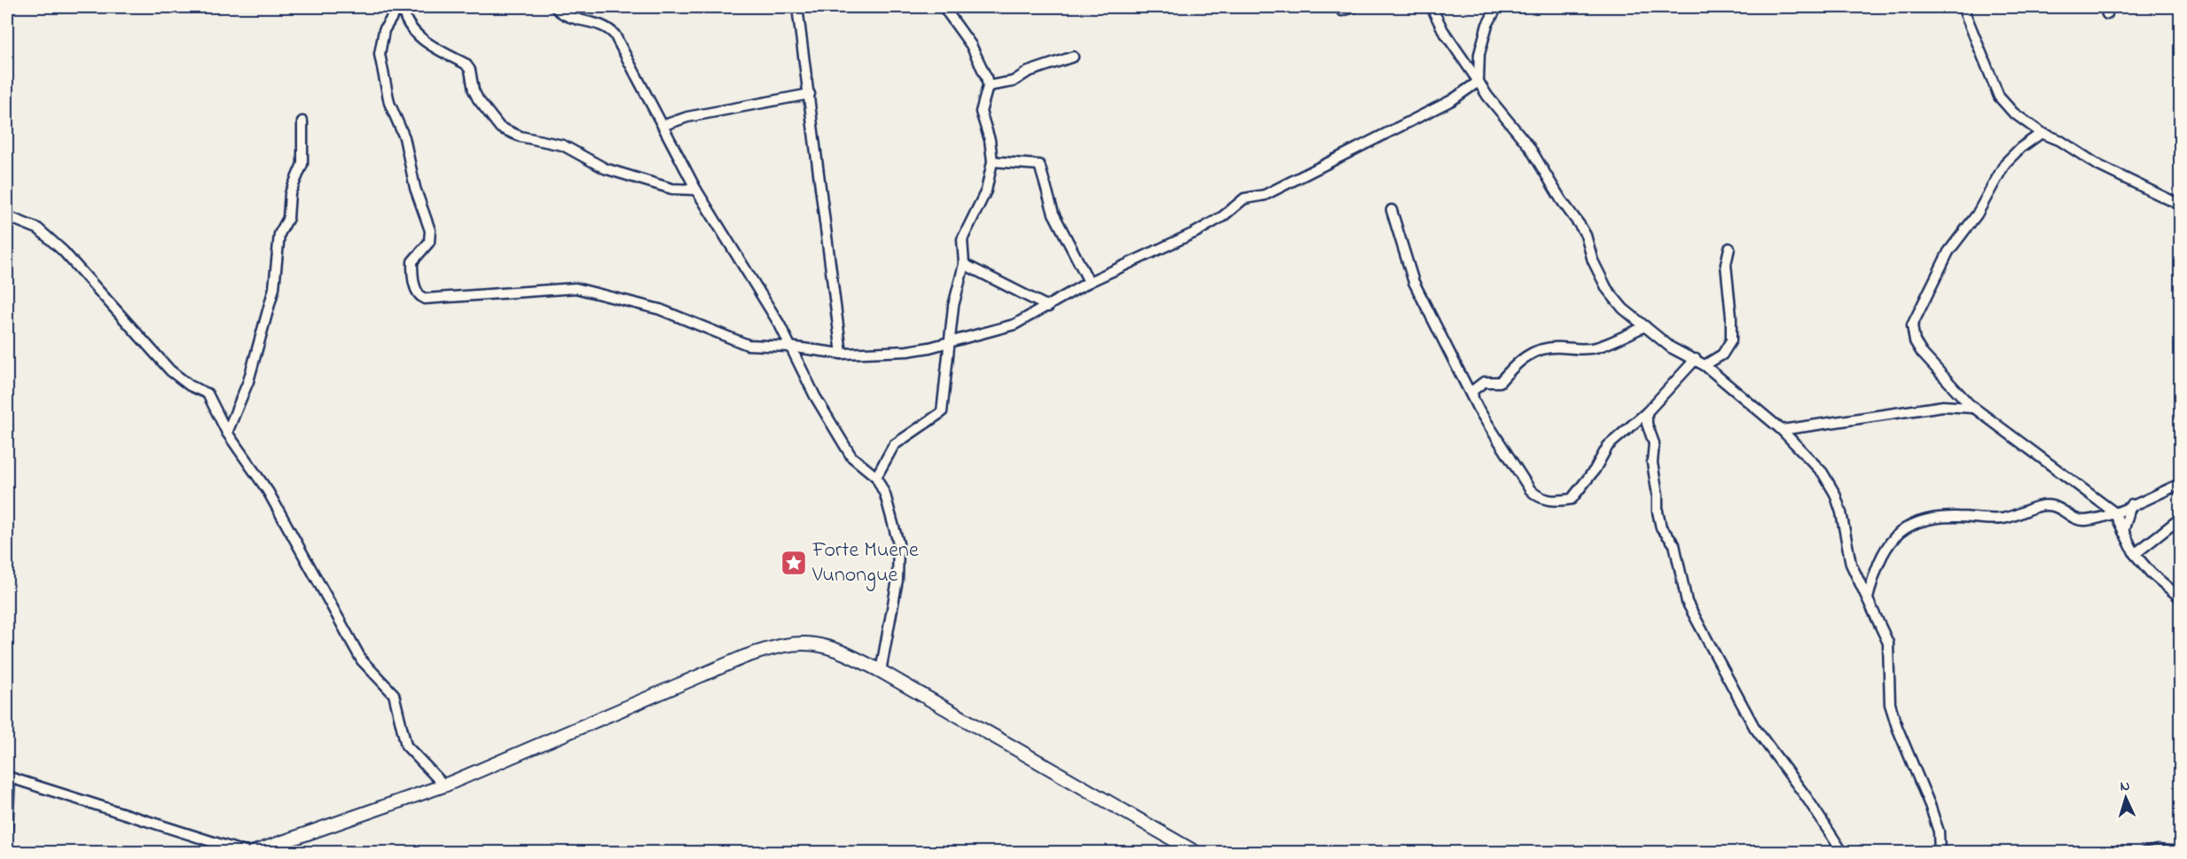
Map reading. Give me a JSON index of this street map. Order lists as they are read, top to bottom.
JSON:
{
  "places": {
    "place": ["Forte Muene Vunongue"]
  },
  "north": "top"
}
